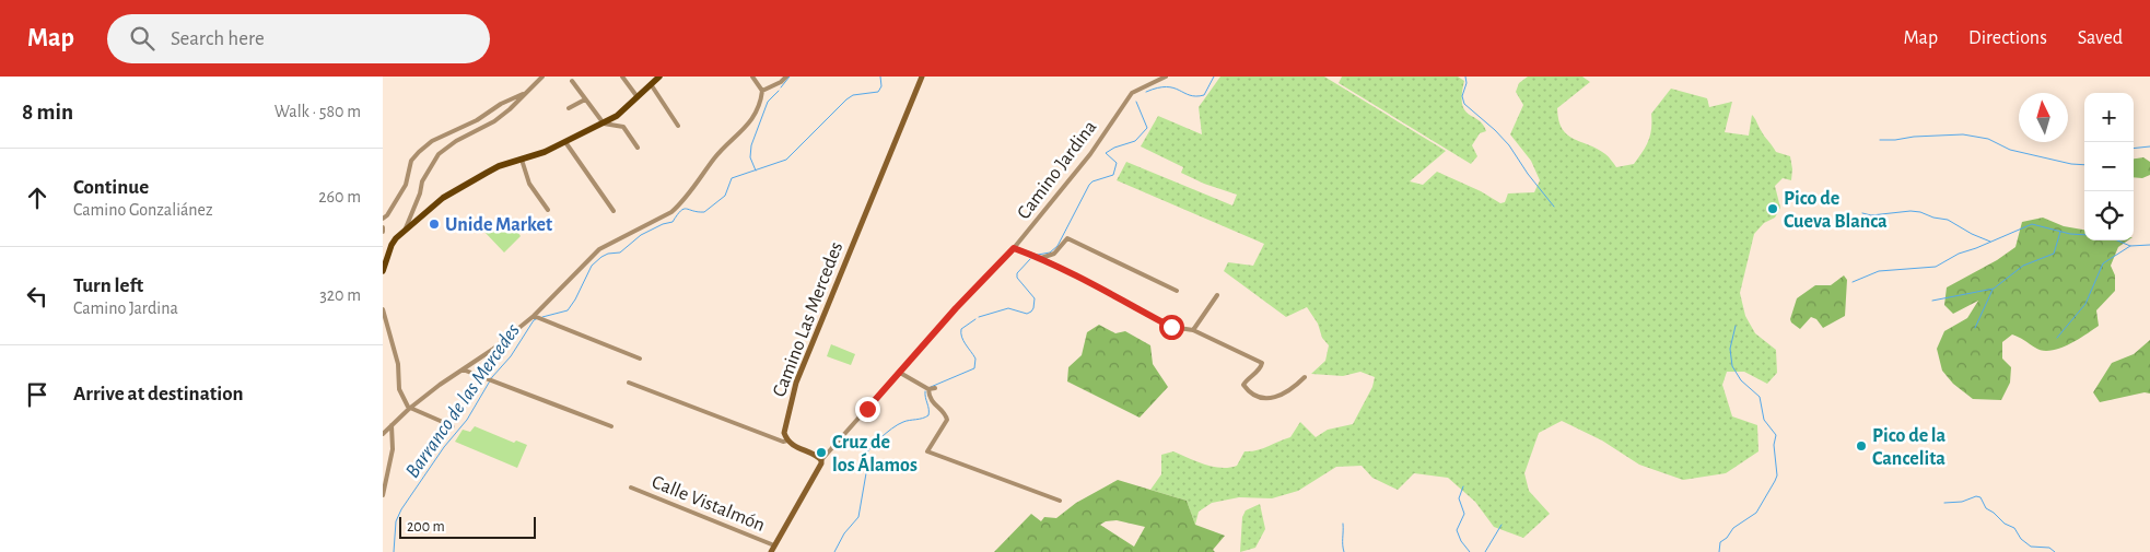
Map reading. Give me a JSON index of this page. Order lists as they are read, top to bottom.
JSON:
{
  "streets": {
    "main road": ["Camino Las Mercedes"],
    "street": ["Camino Jardina", "Calle Vistalmón"]
  },
  "water": ["Barranco de las Mercedes"],
  "places": [
    "Pico de Cueva Blanca",
    "Unide Market",
    "Pico de la Cancelita",
    "Cruz de los Álamos"
  ],
  "scale_bar": "200 m",
  "north": "top",
  "page": {
    "header": "Map",
    "search": "Search here",
    "nav": ["Map", "Directions", "Saved"],
    "heading": ["8 min", "Walk · 580 m"],
    "map_buttons": ["+", "−"],
    "list": [
      ["Continue", "Camino Gonzaliánez", "260 m"],
      ["Turn left", "Camino Jardina", "320 m"],
      "Arrive at destination"
    ],
    "scale": "200 m"
  }
}
